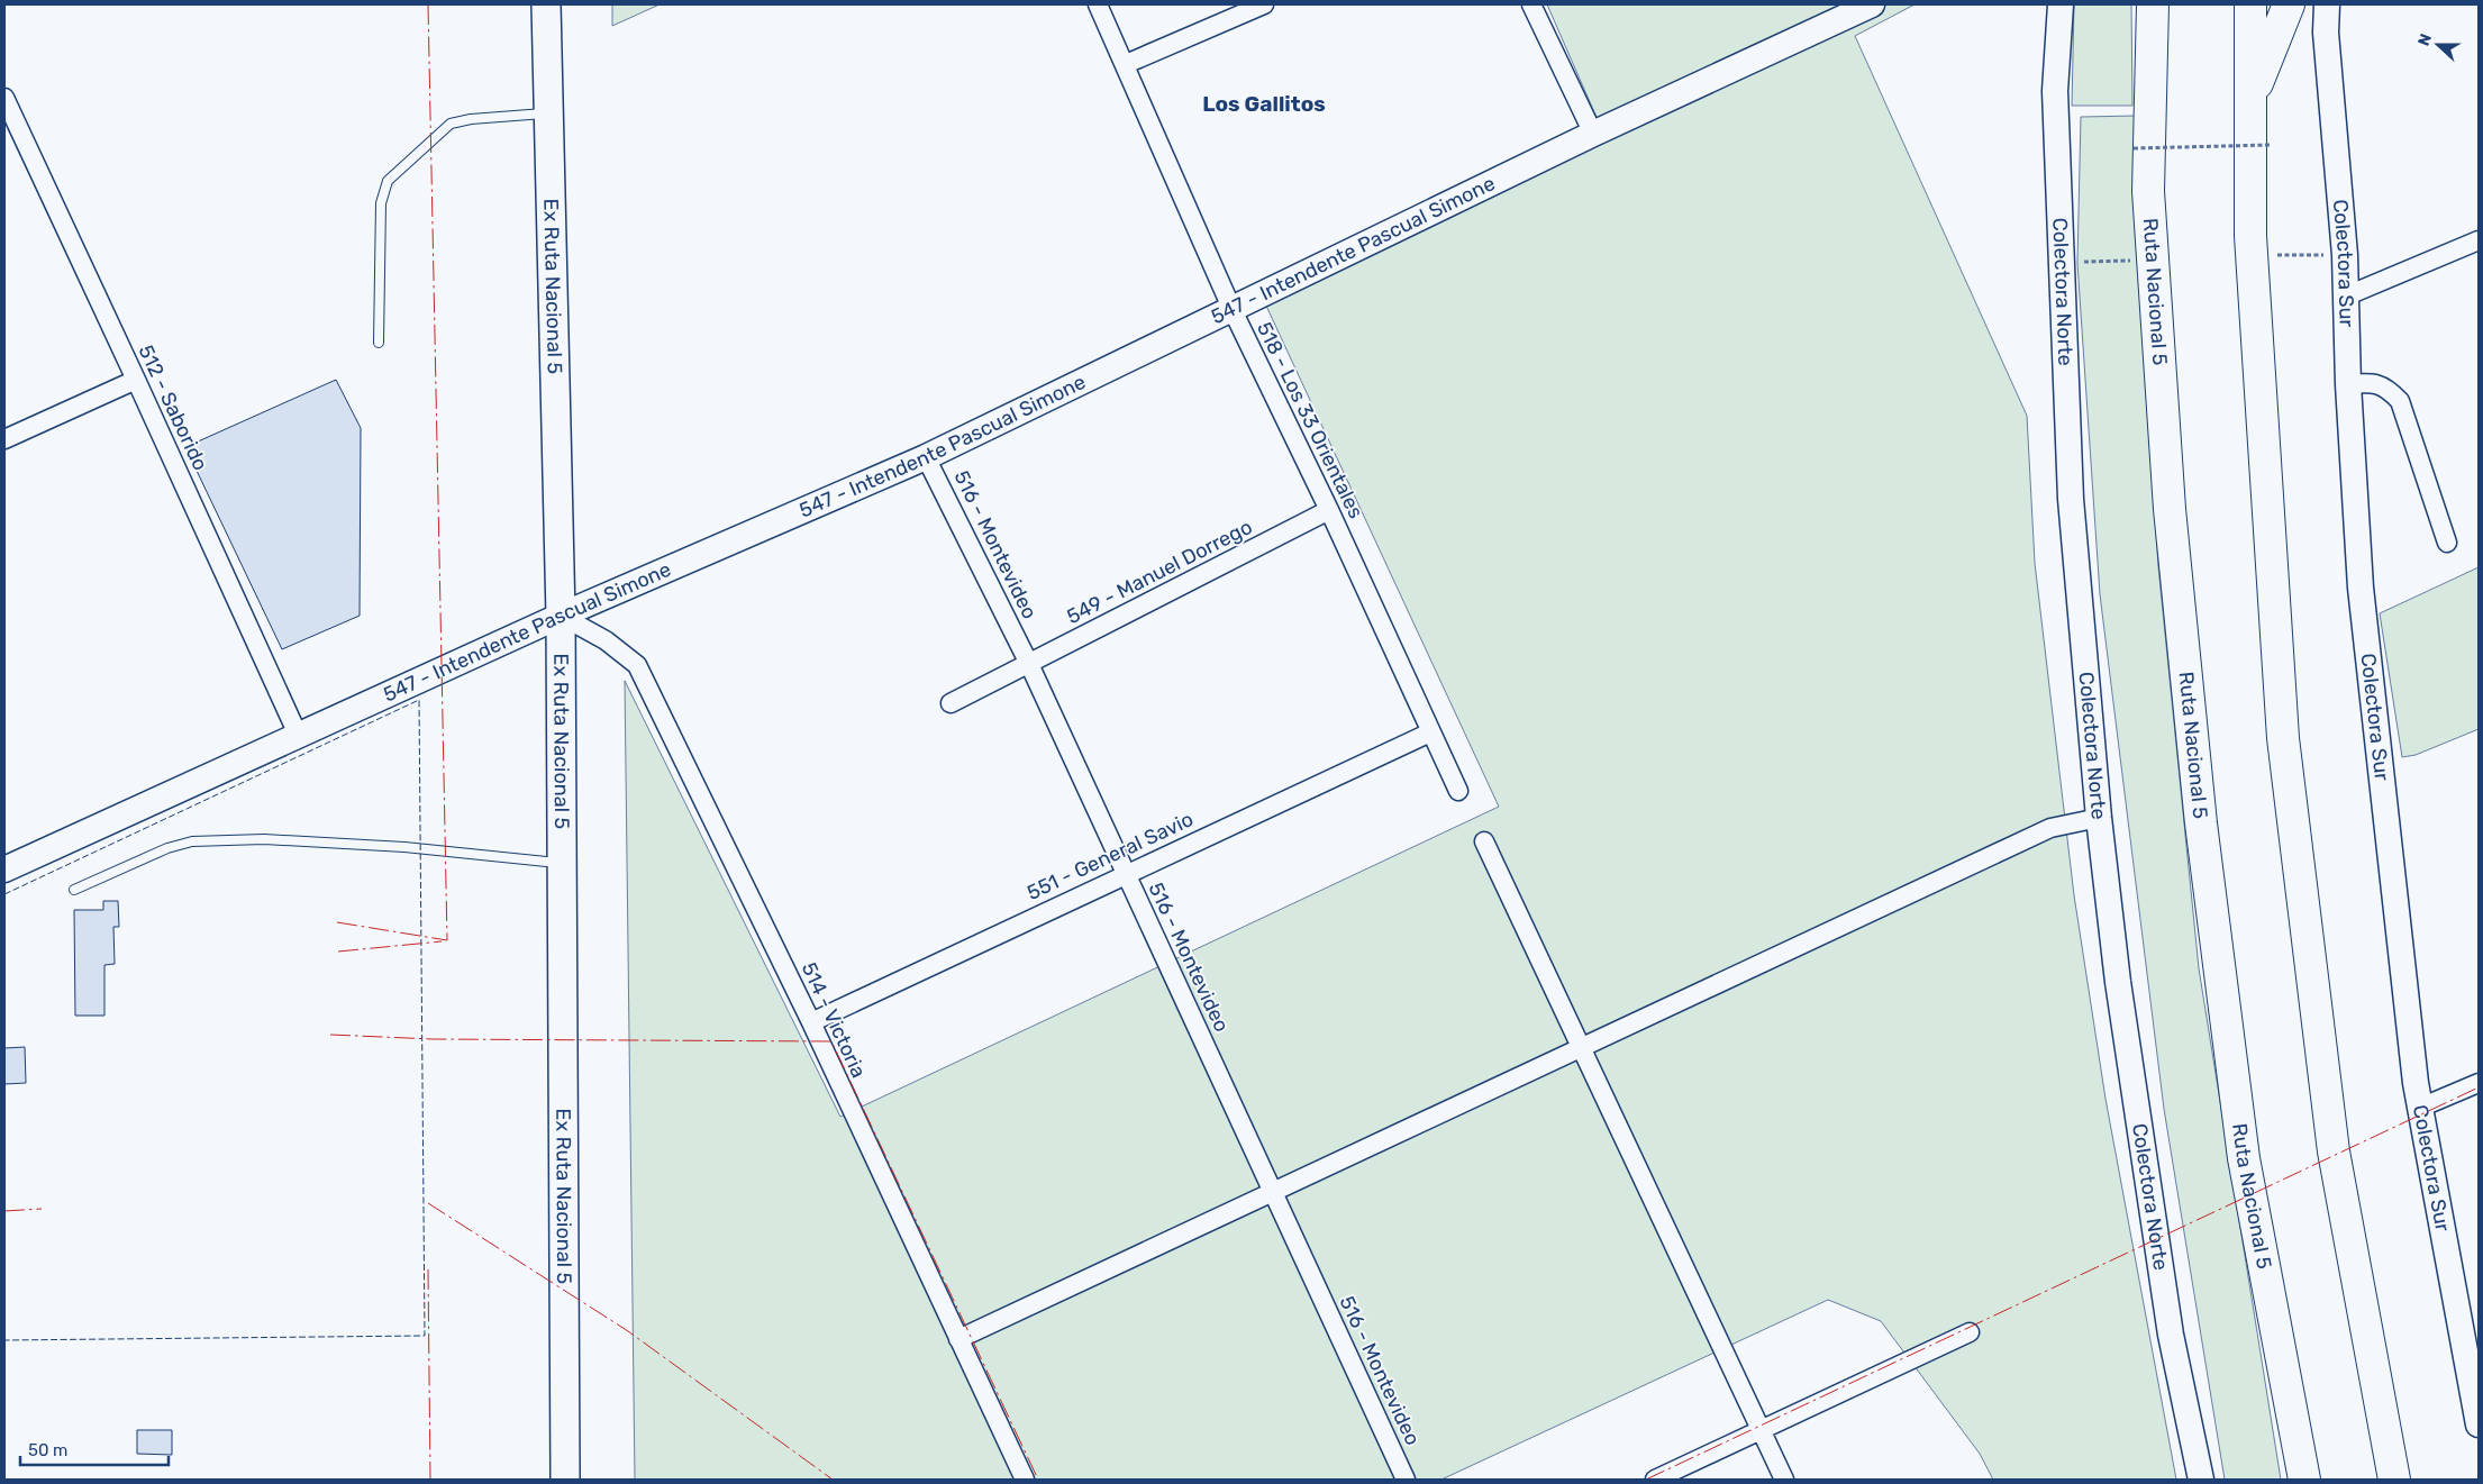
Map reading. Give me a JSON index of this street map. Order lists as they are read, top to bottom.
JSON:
{
  "streets": {
    "highway": ["Ruta Nacional 5"],
    "main road": ["Ex Ruta Nacional 5"],
    "street": [
      "547 - Intendente Pascual Simone",
      "Colectora Sur",
      "Colectora Norte",
      "512 - Saborido",
      "518 - Los 33 Orientales",
      "516 - Montevideo",
      "549 - Manuel Dorrego",
      "551 - General Savio",
      "514 - Victoria"
    ]
  },
  "crossings": [
    ["547 - Intendente Pascual Simone", "Ex Ruta Nacional 5"],
    ["547 - Intendente Pascual Simone", "512 - Saborido"],
    ["547 - Intendente Pascual Simone", "518 - Los 33 Orientales"],
    ["547 - Intendente Pascual Simone", "516 - Montevideo"],
    ["547 - Intendente Pascual Simone", "514 - Victoria"],
    ["Ex Ruta Nacional 5", "514 - Victoria"],
    ["518 - Los 33 Orientales", "549 - Manuel Dorrego"],
    ["518 - Los 33 Orientales", "551 - General Savio"],
    ["516 - Montevideo", "549 - Manuel Dorrego"],
    ["516 - Montevideo", "551 - General Savio"],
    ["551 - General Savio", "514 - Victoria"]
  ],
  "districts": ["Los Gallitos"],
  "scale_bar": "50 m",
  "north": "left"
}
